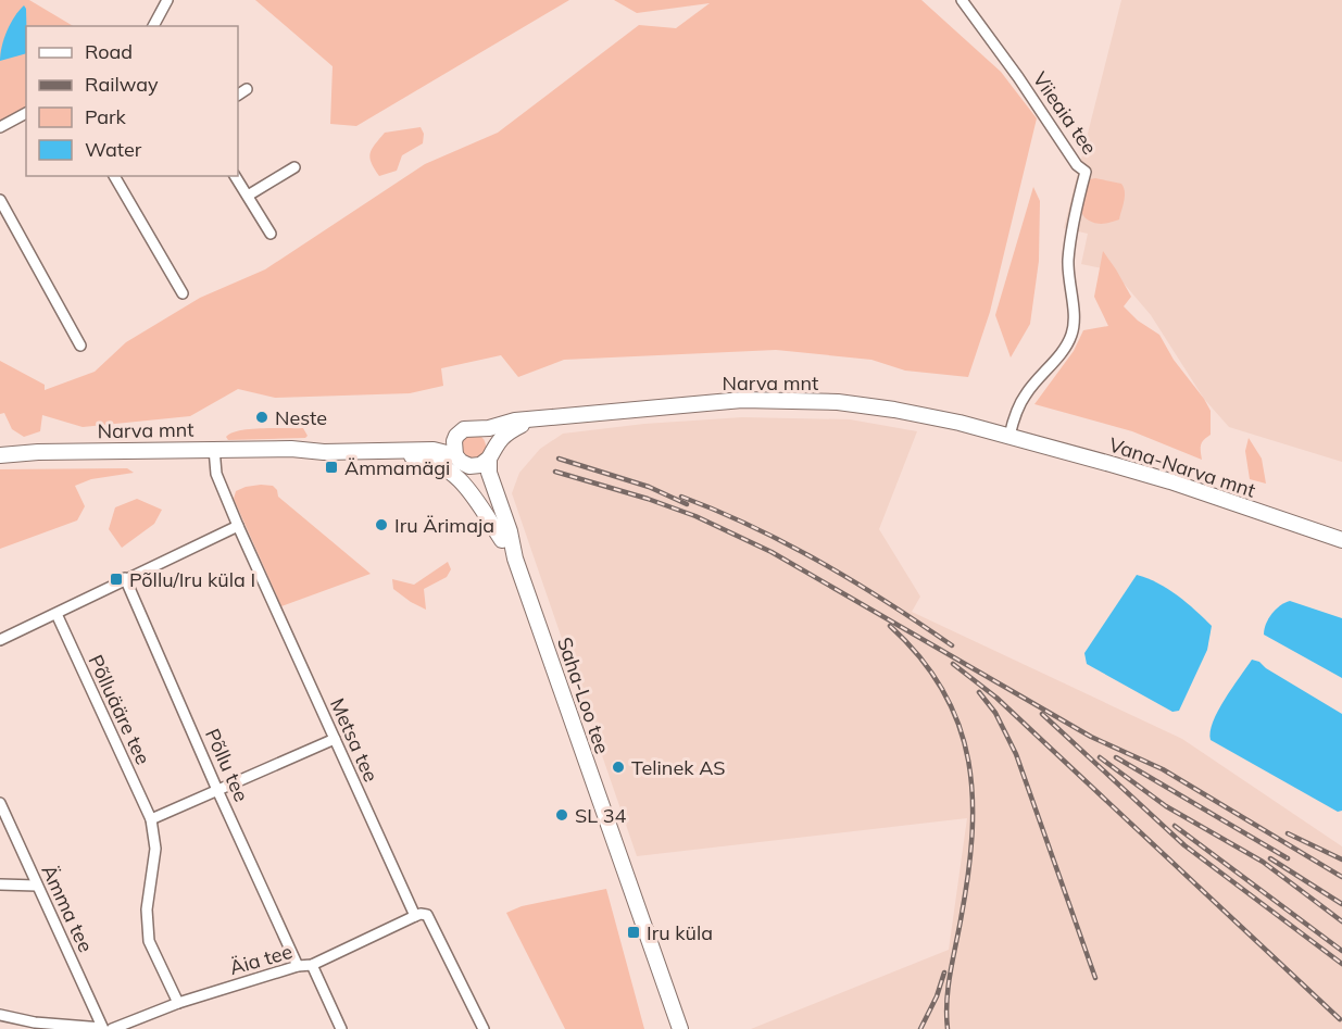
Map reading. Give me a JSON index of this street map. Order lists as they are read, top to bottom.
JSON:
{
  "streets": {
    "main road": ["Narva mnt", "Vana-Narva mnt", "Saha-Loo tee"],
    "street": [
      "Viieaia tee",
      "Põlluääre tee",
      "Metsa tee",
      "Põllu tee",
      "Ämma tee",
      "Äia tee"
    ]
  },
  "crossings": [
    ["Viieaia tee", "Narva mnt"],
    ["Viieaia tee", "Vana-Narva mnt"],
    ["Narva mnt", "Vana-Narva mnt"],
    ["Narva mnt", "Saha-Loo tee"],
    ["Narva mnt", "Metsa tee"],
    ["Põlluääre tee", "Äia tee"],
    ["Metsa tee", "Äia tee"],
    ["Põllu tee", "Äia tee"],
    ["Ämma tee", "Äia tee"]
  ],
  "places": {
    "other": [
      "Neste",
      "Iru Ärimaja",
      "Telinek AS",
      "SL 34"
    ],
    "transit": ["Ämmamägi", "Põllu/Iru küla I", "Iru küla"]
  },
  "legend": [
    "Road",
    "Railway",
    "Park",
    "Water"
  ]
}
